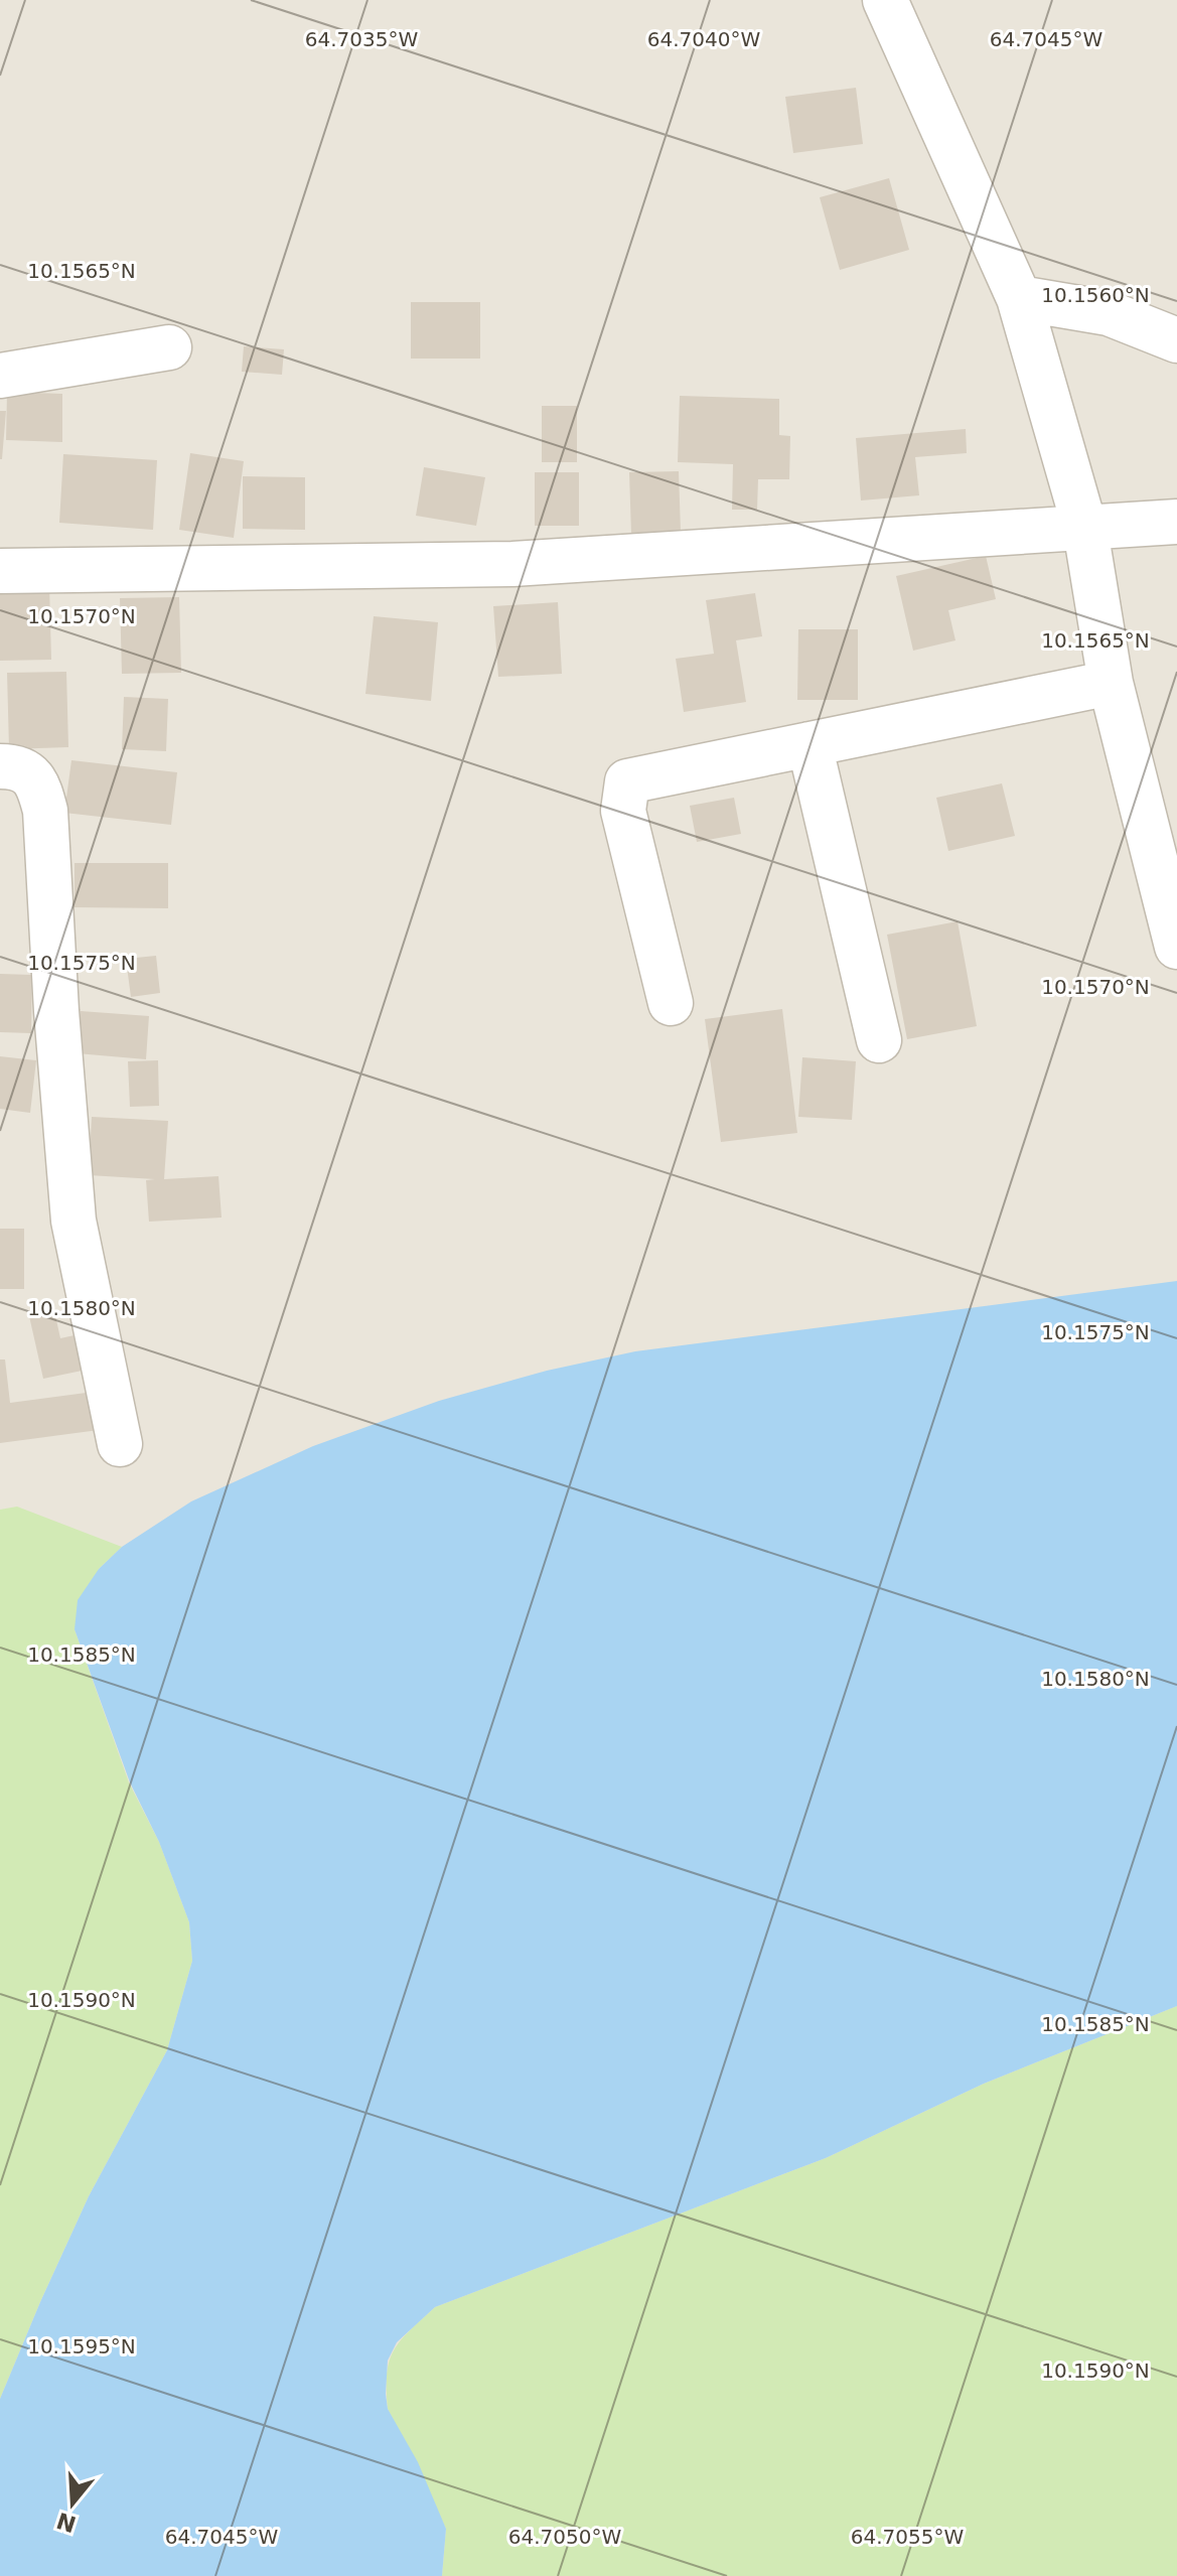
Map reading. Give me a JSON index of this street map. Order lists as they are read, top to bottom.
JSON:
{
  "north": "bottom",
  "coordinates": [
    "64.7035°W",
    "64.7040°W",
    "64.7045°W",
    "10.1565°N",
    "10.1560°N",
    "10.1570°N",
    "10.1575°N",
    "10.1580°N",
    "10.1585°N",
    "10.1590°N",
    "10.1595°N",
    "64.7050°W",
    "64.7055°W"
  ]
}
